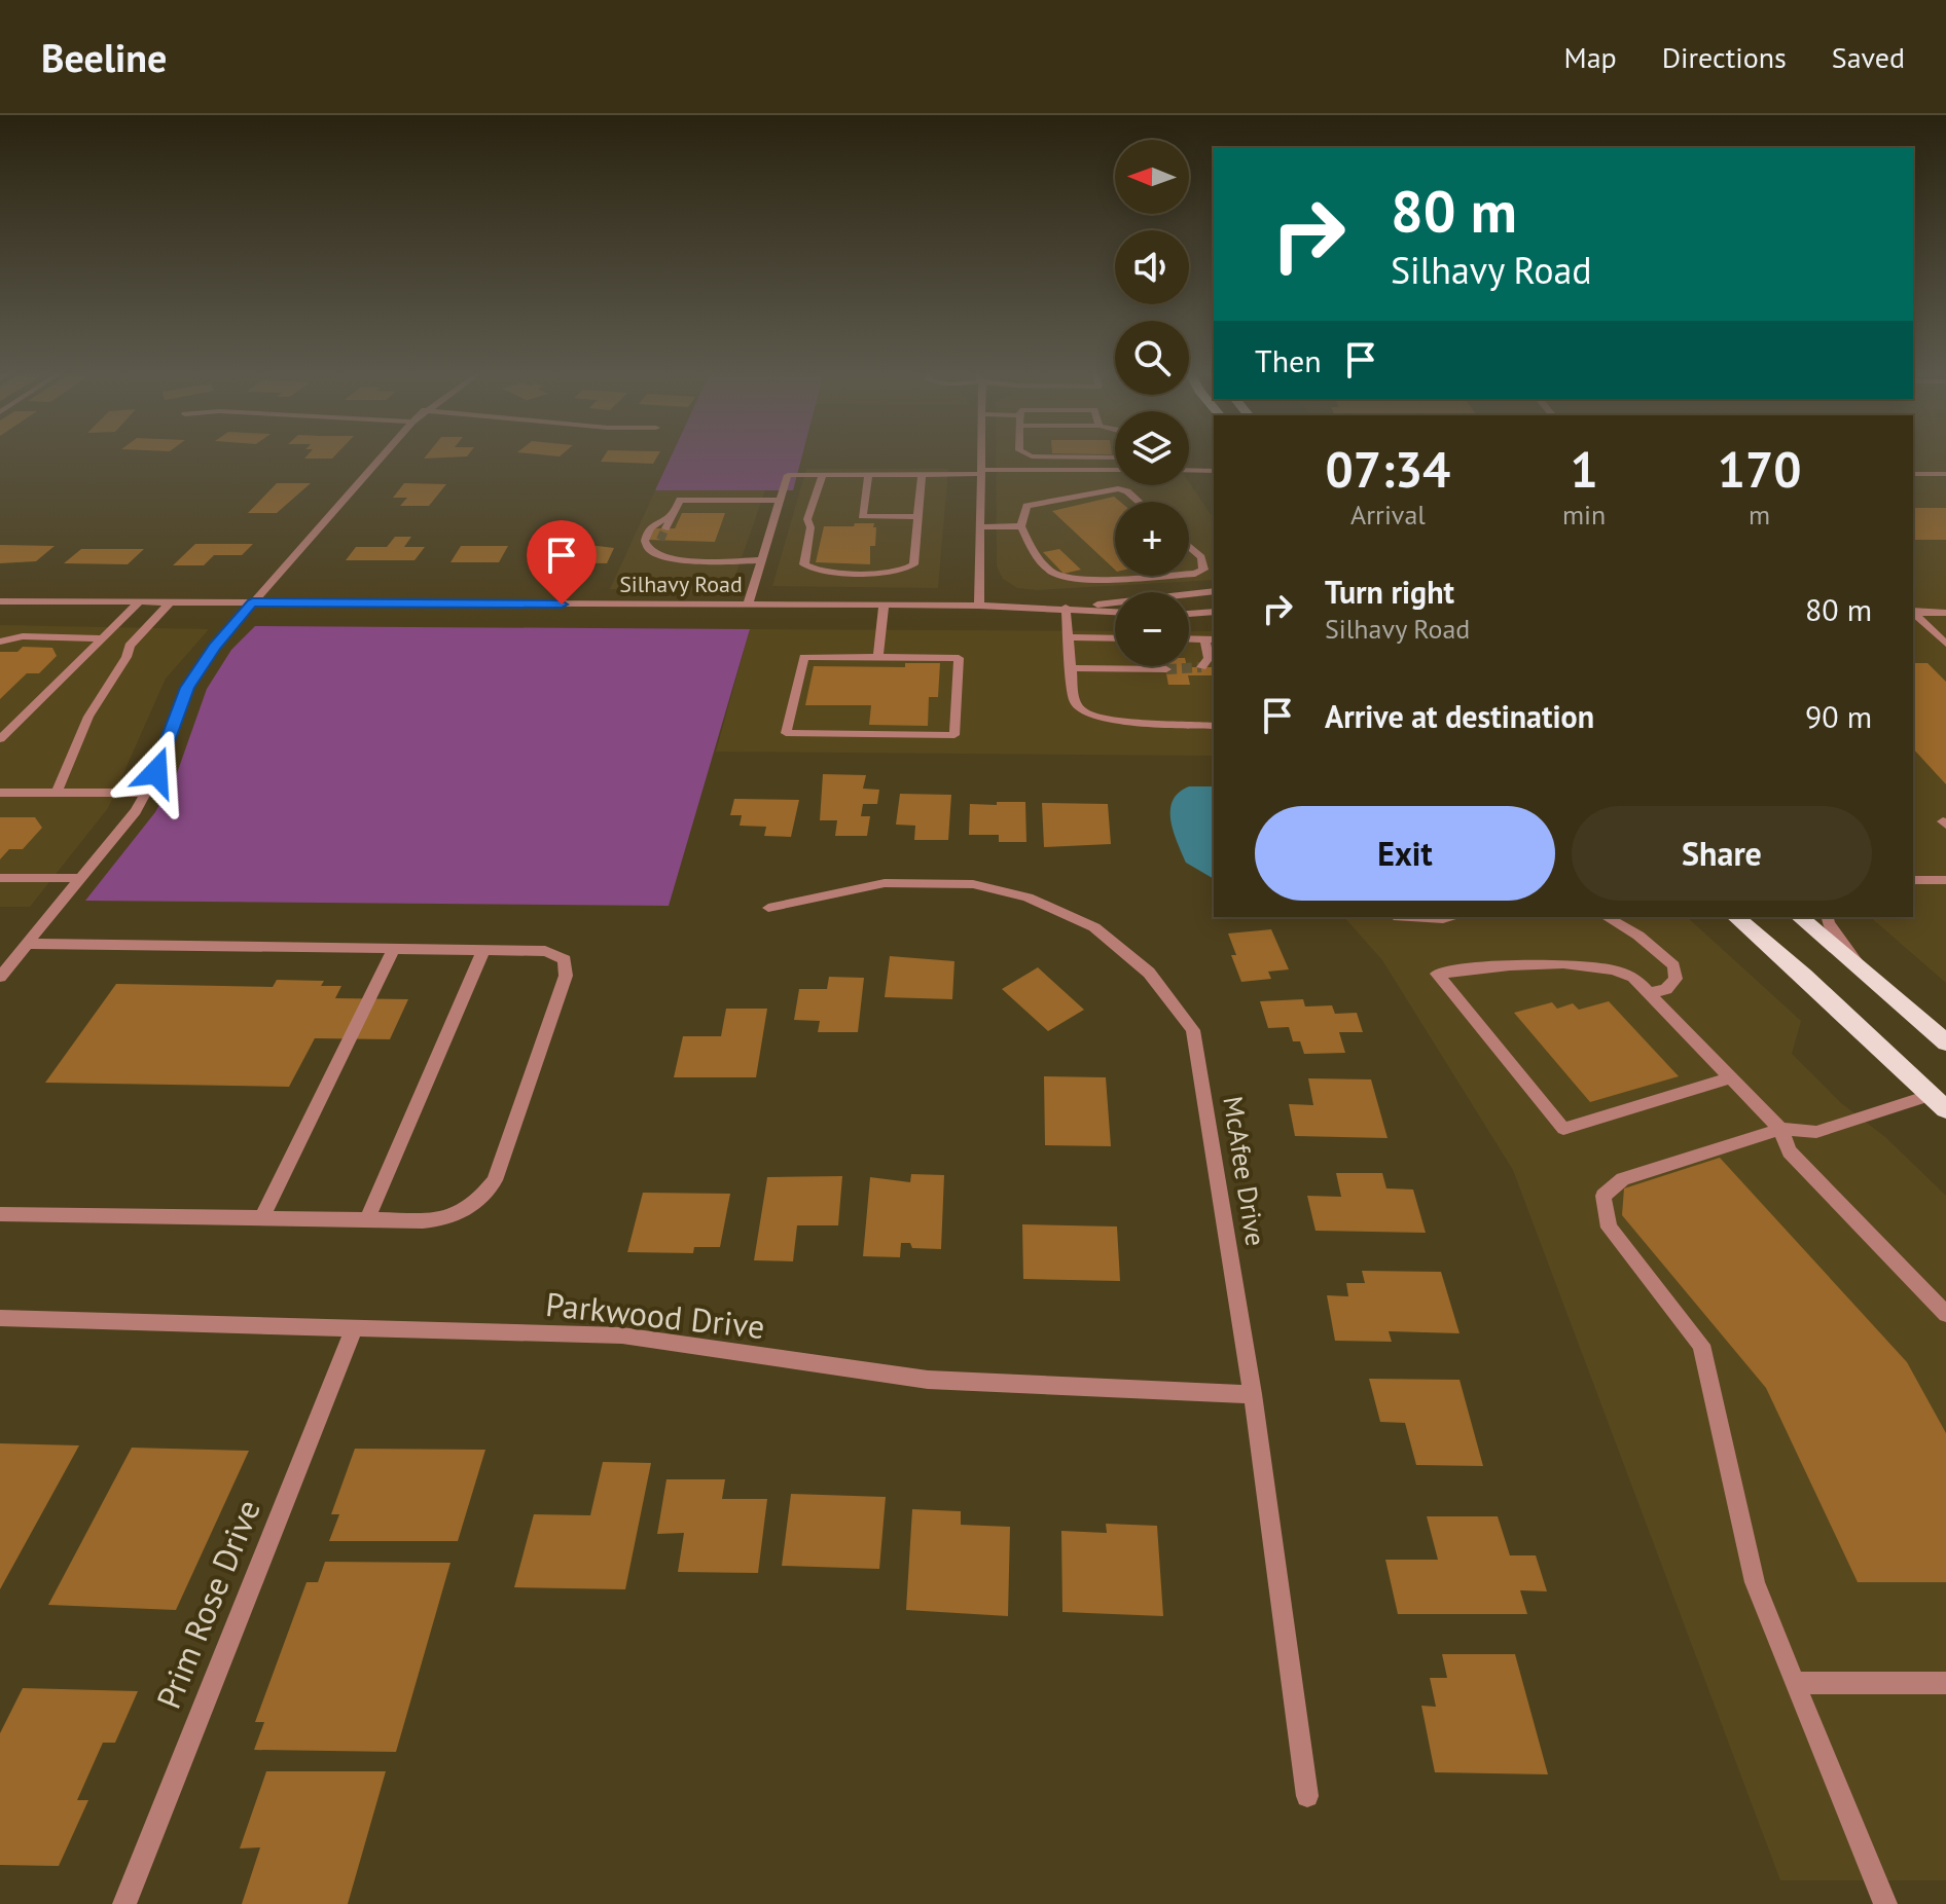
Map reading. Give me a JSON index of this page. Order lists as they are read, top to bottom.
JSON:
{
  "streets": {
    "street": [
      "Silhavy Road",
      "McAfee Drive",
      "Parkwood Drive",
      "Prim Rose Drive"
    ]
  },
  "crossings": [
    ["McAfee Drive", "Parkwood Drive"],
    ["Parkwood Drive", "Prim Rose Drive"]
  ],
  "north": "left",
  "page": {
    "header": "Beeline",
    "nav": ["Map", "Directions", "Saved"],
    "map_buttons": ["+", "−"],
    "turn": ["80 m", "Silhavy Road"],
    "then": "Then",
    "eta": [
      "07:34",
      "Arrival",
      "1",
      "min",
      "170",
      "m"
    ],
    "list": [
      {
        "name": "Turn right",
        "note": "Silhavy Road",
        "value": "80 m"
      },
      {
        "name": "Arrive at destination",
        "value": "90 m"
      }
    ],
    "buttons": ["Exit", "Share"]
  }
}
